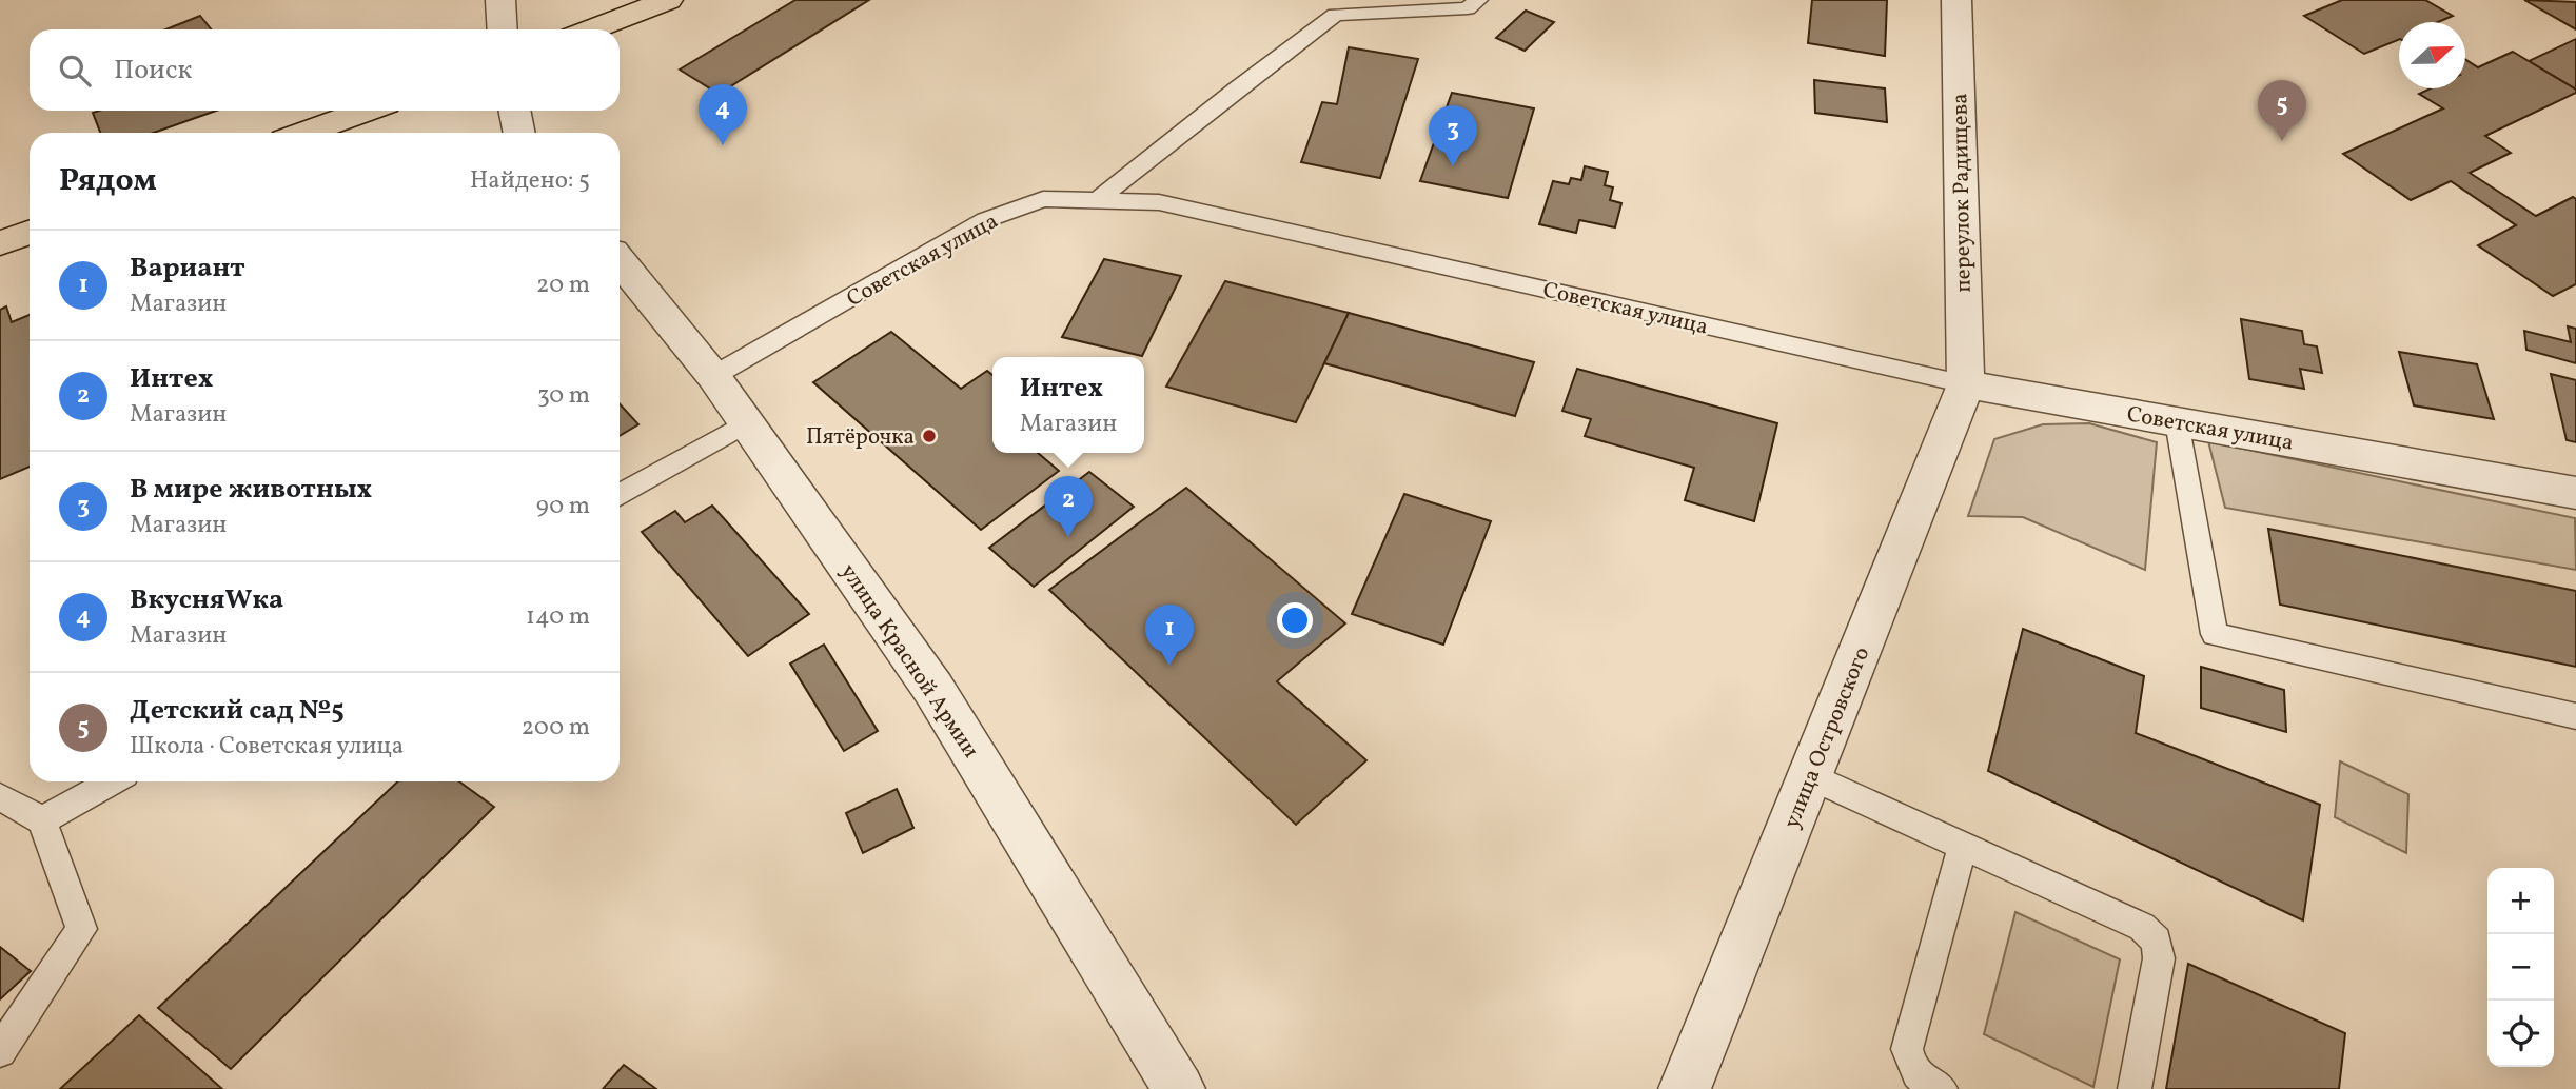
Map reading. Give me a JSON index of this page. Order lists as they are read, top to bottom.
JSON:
{
  "streets": {
    "street": [
      "переулок Радищева",
      "Советская улица",
      "улица Красной Армии",
      "улица Островского"
    ]
  },
  "crossings": [
    ["переулок Радищева", "Советская улица"],
    ["переулок Радищева", "улица Островского"],
    ["Советская улица", "улица Красной Армии"],
    ["Советская улица", "улица Островского"]
  ],
  "places": ["Пятёрочка"],
  "north": "right",
  "page": {
    "search": "Поиск",
    "pins": [
      "5",
      "4",
      "3",
      "2",
      "1"
    ],
    "heading": ["Рядом", "Найдено: 5"],
    "list": [
      {
        "mark": "1",
        "name": "Вариант",
        "note": "Магазин",
        "value": "20 m"
      },
      {
        "mark": "2",
        "name": "Интех",
        "note": "Магазин",
        "value": "30 m"
      },
      {
        "mark": "3",
        "name": "В мире животных",
        "note": "Магазин",
        "value": "90 m"
      },
      {
        "mark": "4",
        "name": "ВкусняWка",
        "note": "Магазин",
        "value": "140 m"
      },
      {
        "mark": "5",
        "name": "Детский сад №5",
        "note": "Школа · Советская улица",
        "value": "200 m"
      }
    ],
    "popup": ["Интех", "Магазин"],
    "map_buttons": ["+", "−"]
  }
}
